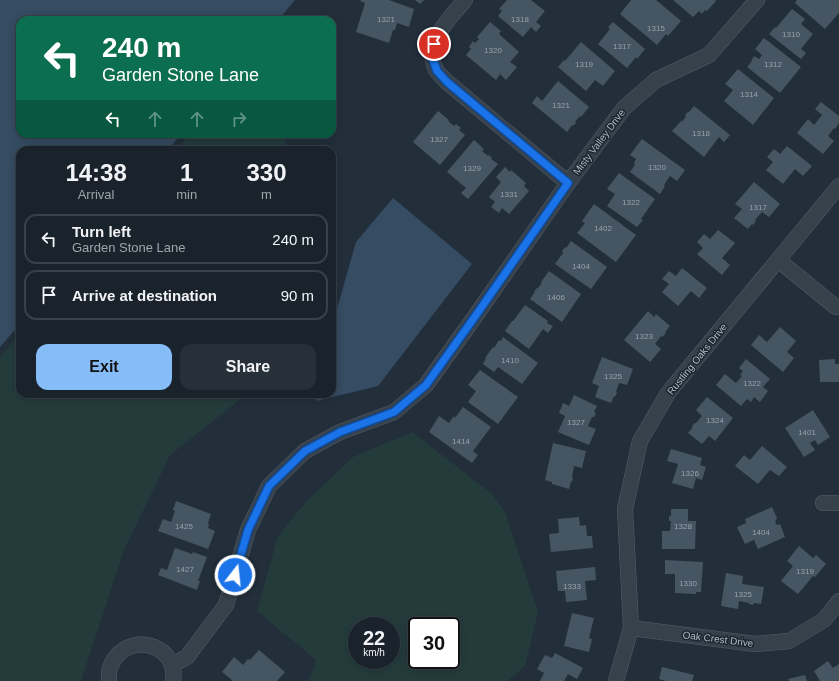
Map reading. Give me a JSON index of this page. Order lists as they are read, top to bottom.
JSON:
{
  "streets": {
    "street": ["Misty Valley Drive", "Rustling Oaks Drive", "Oak Crest Drive"]
  },
  "crossings": [
    ["Rustling Oaks Drive", "Oak Crest Drive"]
  ],
  "house_numbers": [
    "1321",
    "1318",
    "1315",
    "1310",
    "1317",
    "1320",
    "1319",
    "1312",
    "1314",
    "1321",
    "1318",
    "1327",
    "1320",
    "1329",
    "1331",
    "1322",
    "1317",
    "1402",
    "1404",
    "1406",
    "1323",
    "1410",
    "1325",
    "1322",
    "1324",
    "1327",
    "1401",
    "1414",
    "1326",
    "1425",
    "1328",
    "1404",
    "1427",
    "1319",
    "1330",
    "1333",
    "1325"
  ],
  "page": {
    "turn": ["240 m", "Garden Stone Lane"],
    "eta": [
      "14:38",
      "Arrival",
      "1",
      "min",
      "330",
      "m"
    ],
    "list": [
      {
        "name": "Turn left",
        "note": "Garden Stone Lane",
        "value": "240 m"
      },
      {
        "name": "Arrive at destination",
        "value": "90 m"
      }
    ],
    "buttons": ["Exit", "Share"],
    "speed": "22 km/h",
    "limit": "30"
  }
}
